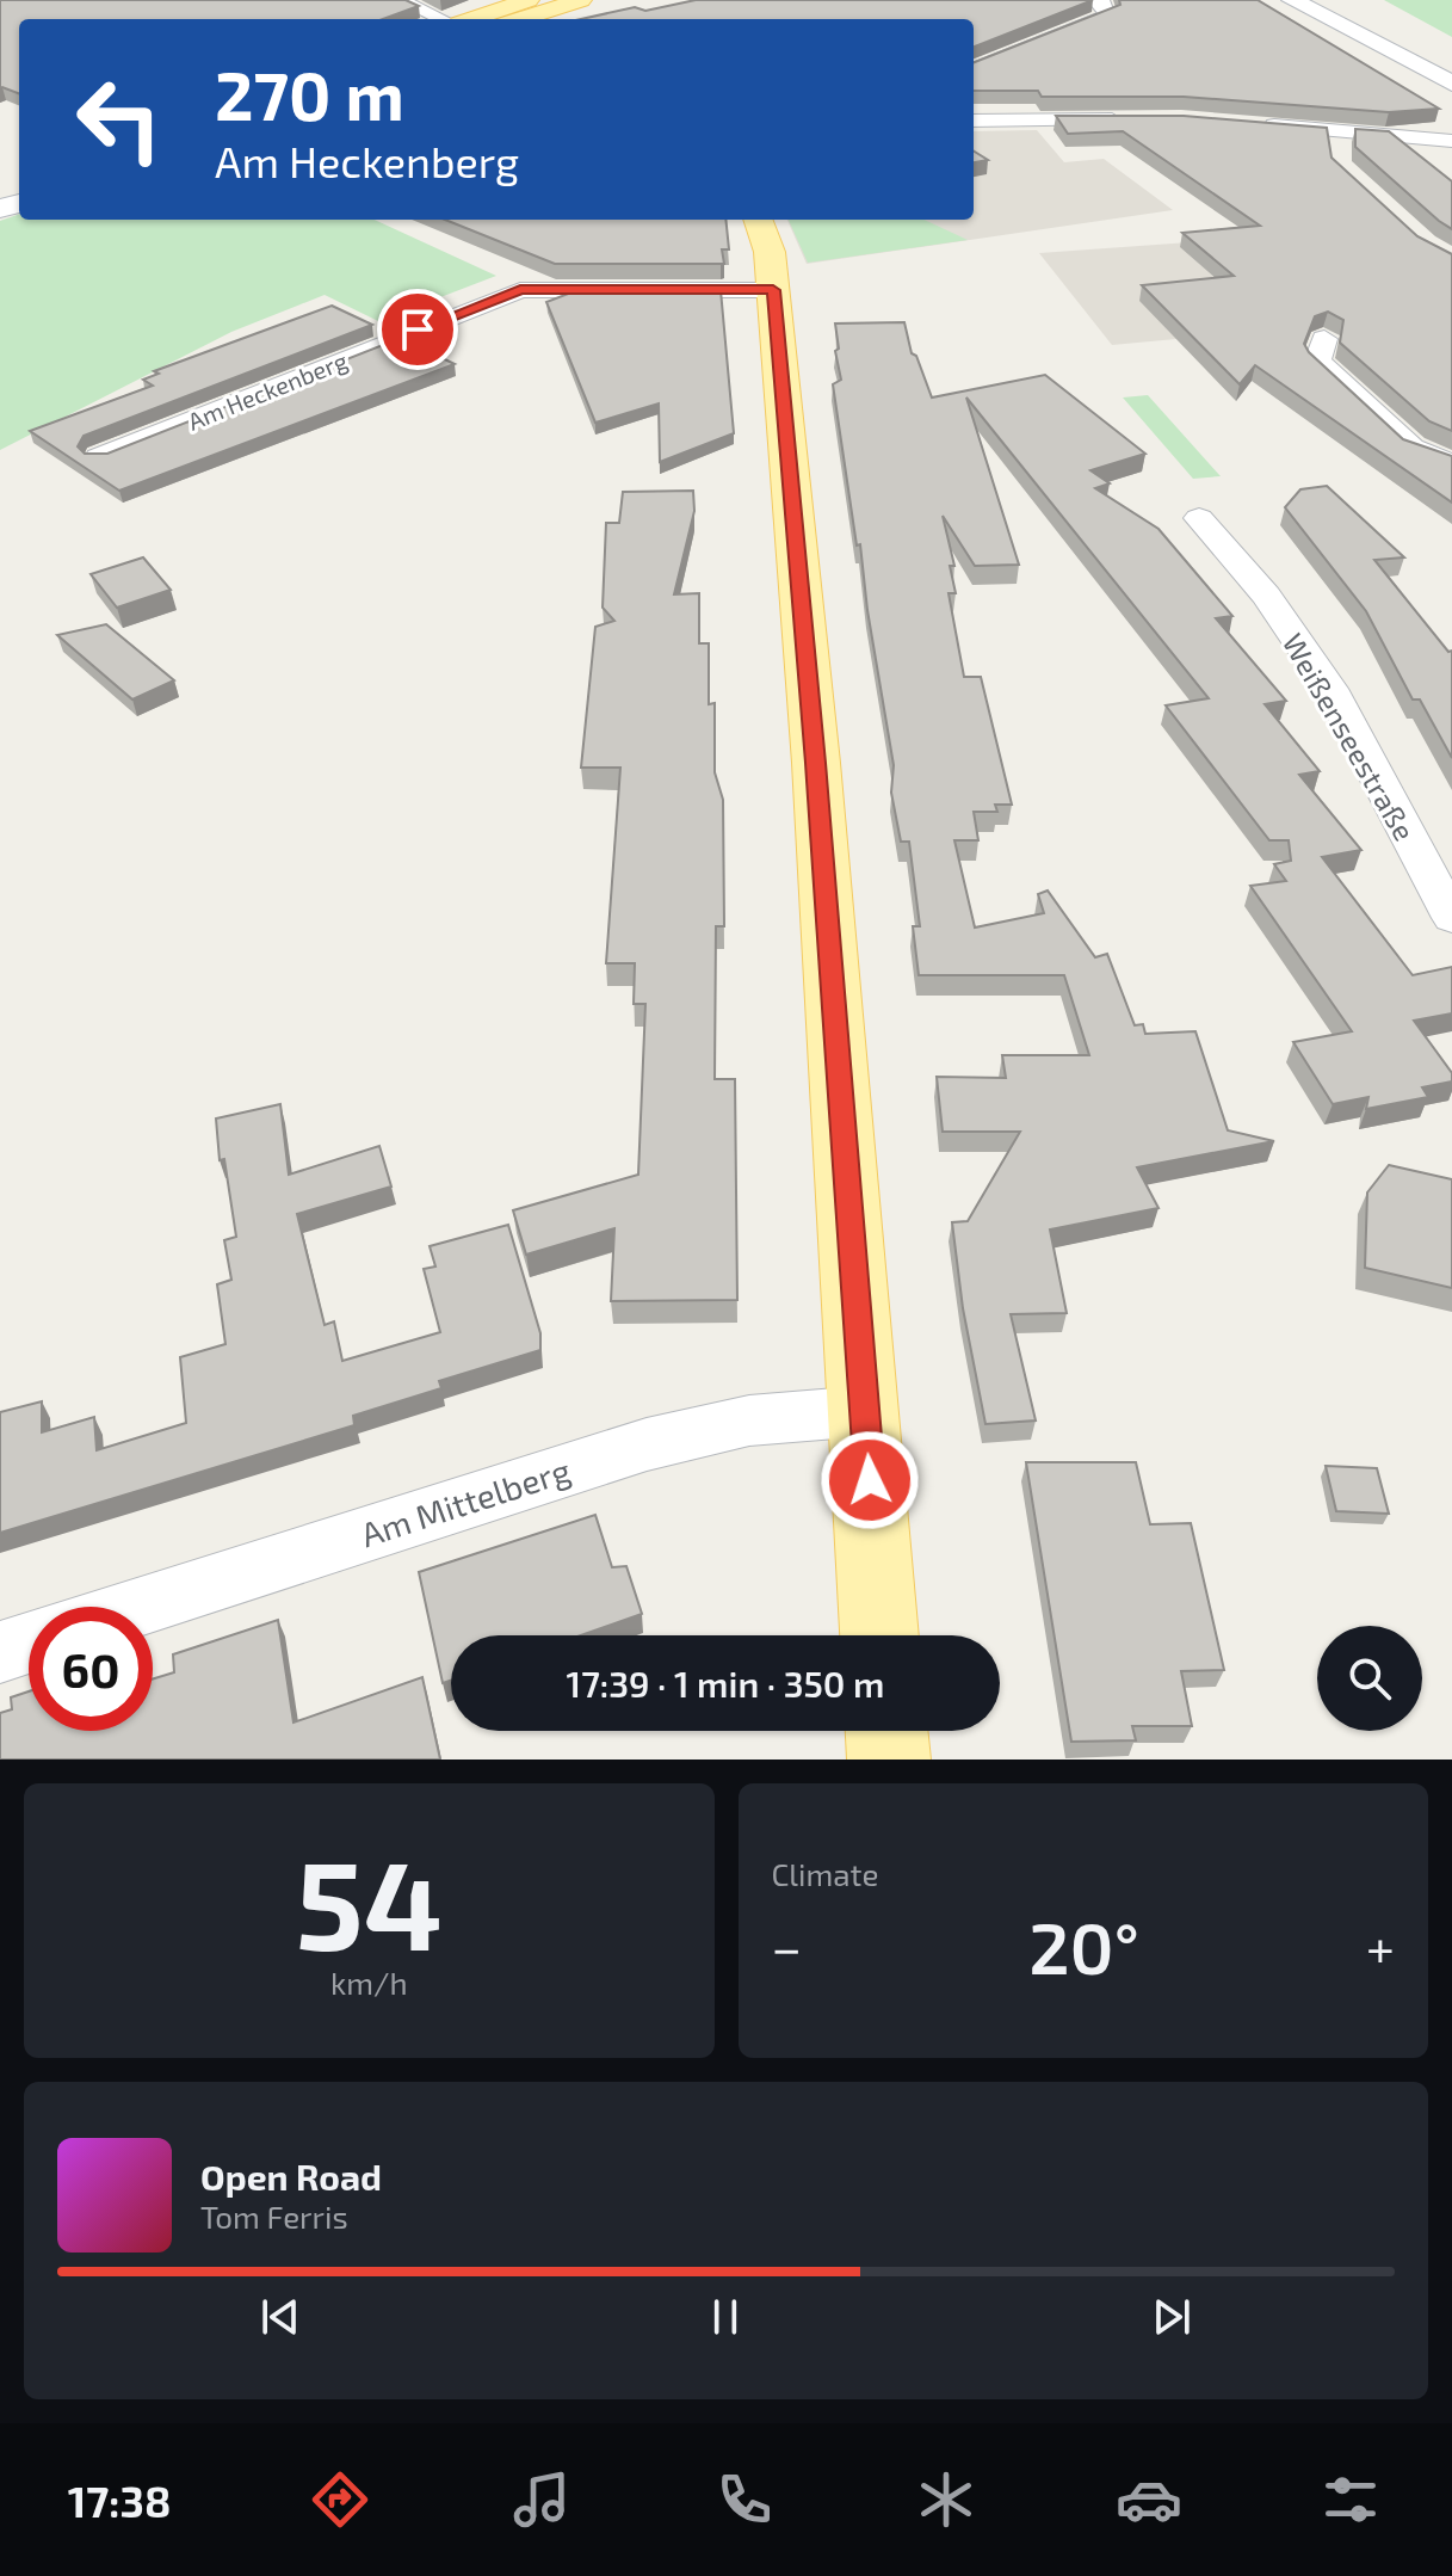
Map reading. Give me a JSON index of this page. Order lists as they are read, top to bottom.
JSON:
{
  "streets": {
    "street": ["Am Heckenberg", "Weißenseestraße", "Am Mittelberg"]
  },
  "page": {
    "turn": ["270 m", "Am Heckenberg"],
    "limit": "60",
    "trip": "17:39 · 1 min · 350 m",
    "tile": [
      ["54", "km/h"],
      "Climate"
    ],
    "heat": ["−", "20°", "+"],
    "song": ["Open Road", "Tom Ferris"],
    "tabs": "17:38"
  }
}
